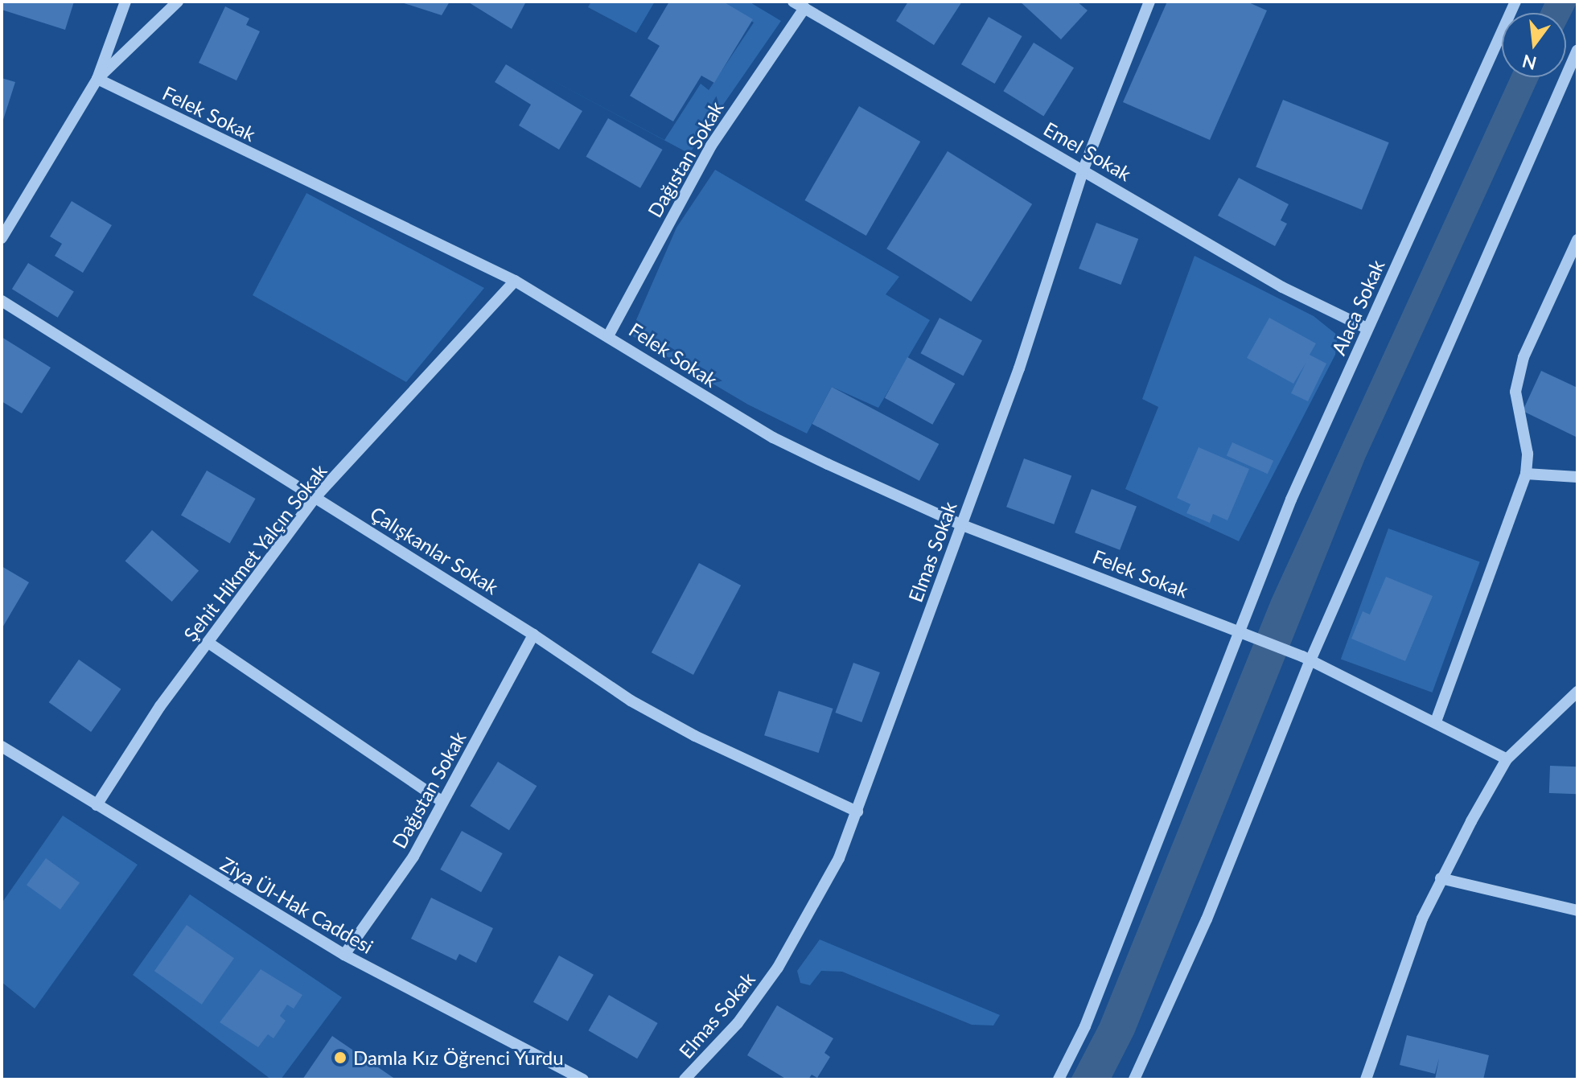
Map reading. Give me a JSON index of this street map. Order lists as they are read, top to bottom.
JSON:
{
  "streets": {
    "street": [
      "Felek Sokak",
      "Emel Sokak",
      "Dağıstan Sokak",
      "Alaca Sokak",
      "Çalışkanlar Sokak",
      "Elmas Sokak",
      "Şehit Hikmet Yalçın Sokak",
      "Ziya Ül-Hak Caddesi"
    ]
  },
  "crossings": [
    ["Felek Sokak", "Dağıstan Sokak"],
    ["Felek Sokak", "Alaca Sokak"],
    ["Felek Sokak", "Elmas Sokak"],
    ["Felek Sokak", "Şehit Hikmet Yalçın Sokak"],
    ["Emel Sokak", "Dağıstan Sokak"],
    ["Emel Sokak", "Alaca Sokak"],
    ["Emel Sokak", "Elmas Sokak"],
    ["Dağıstan Sokak", "Çalışkanlar Sokak"],
    ["Dağıstan Sokak", "Ziya Ül-Hak Caddesi"],
    ["Çalışkanlar Sokak", "Elmas Sokak"],
    ["Çalışkanlar Sokak", "Şehit Hikmet Yalçın Sokak"],
    ["Şehit Hikmet Yalçın Sokak", "Ziya Ül-Hak Caddesi"]
  ],
  "places": ["Damla Kız Öğrenci Yurdu"],
  "north": "bottom"
}
